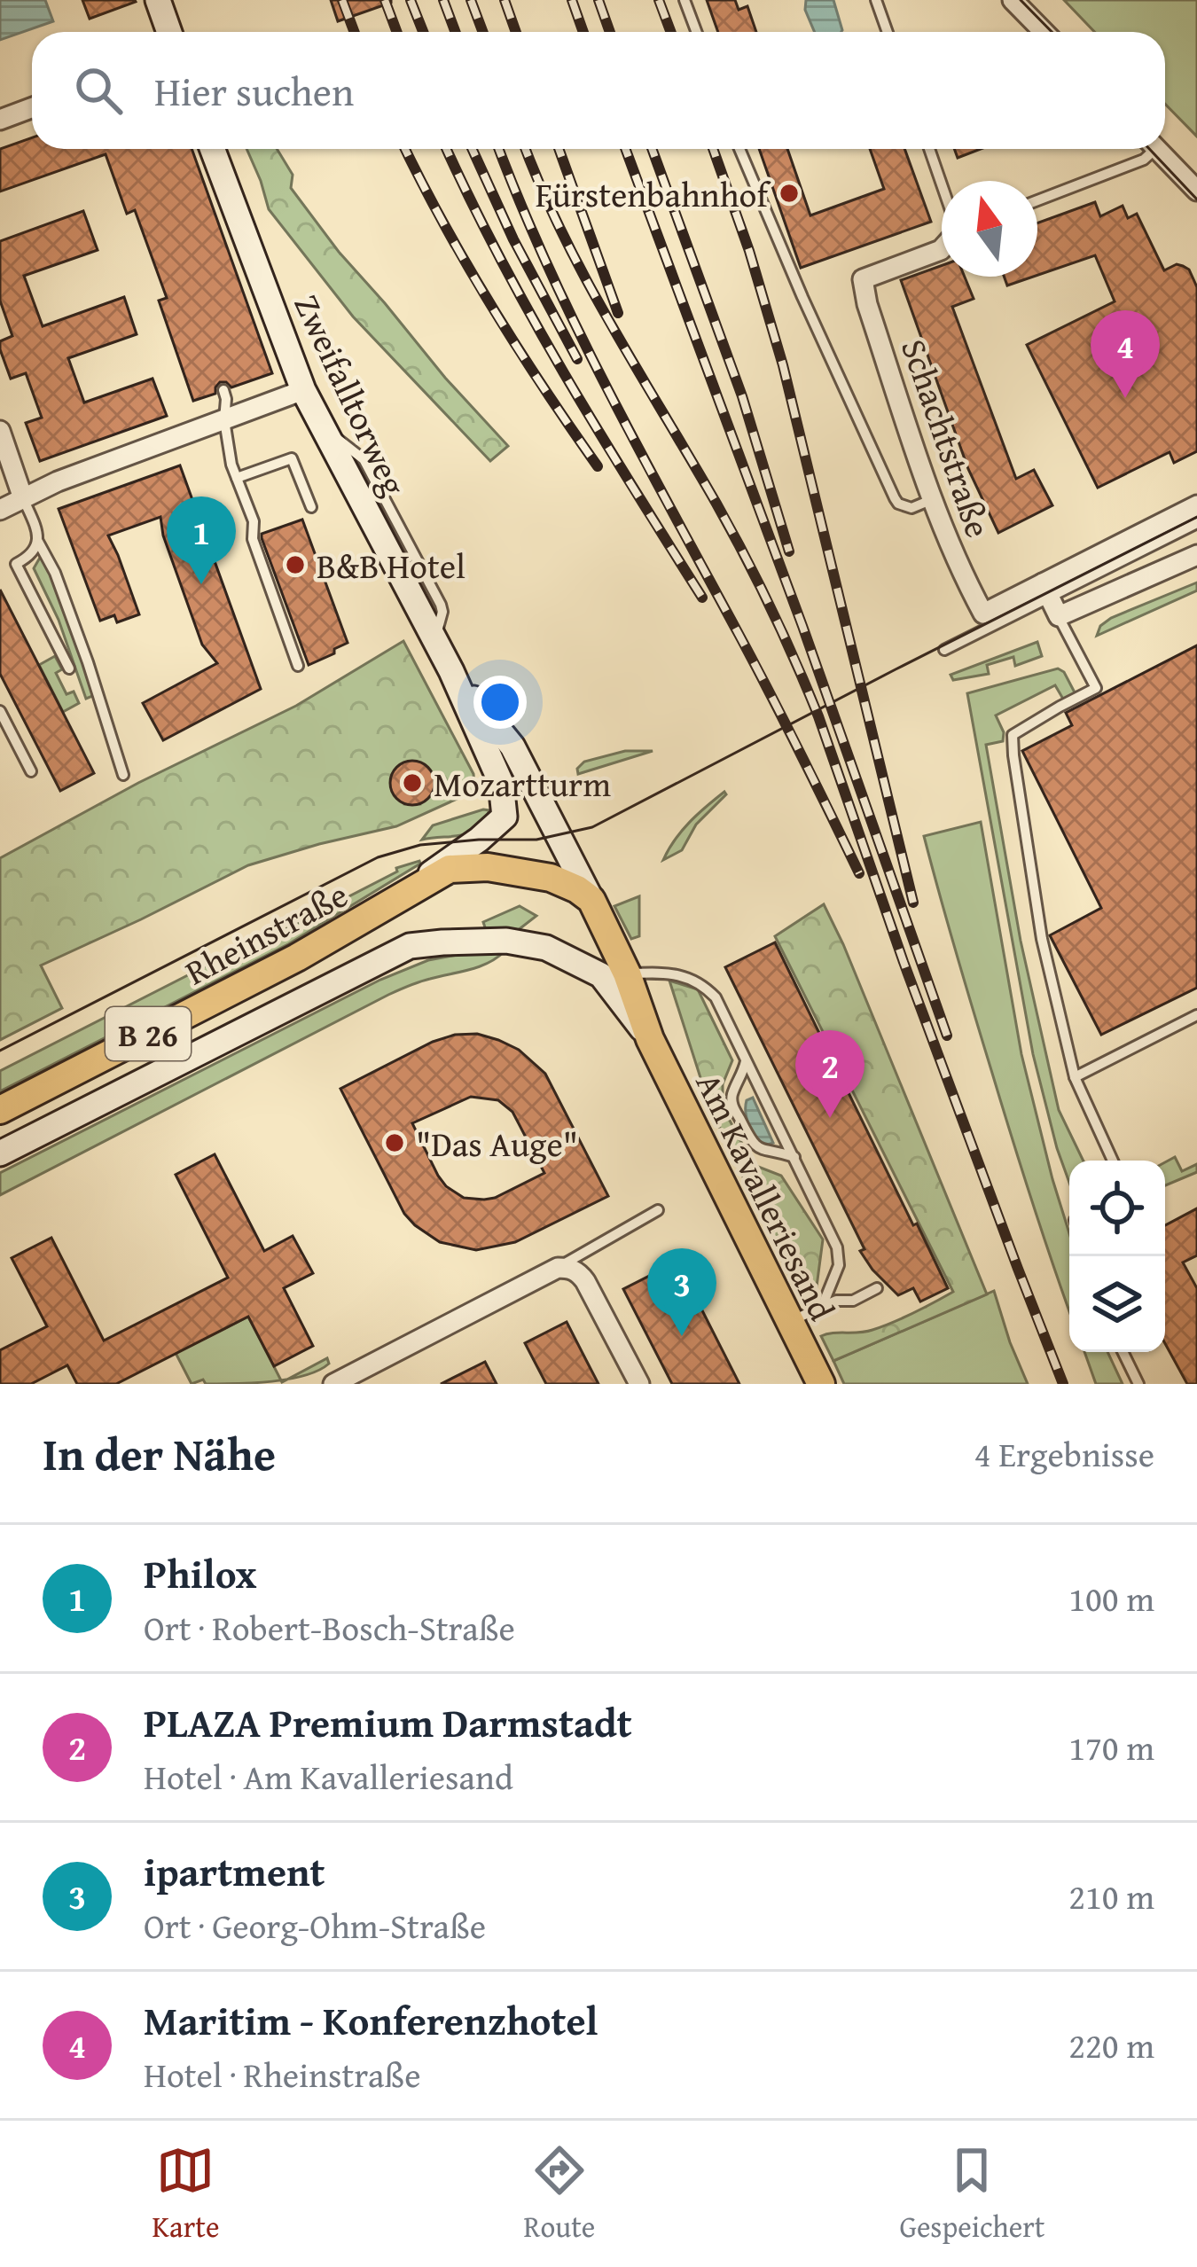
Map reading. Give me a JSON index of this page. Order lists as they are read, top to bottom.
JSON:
{
  "streets": {
    "main road": ["Rheinstraße", "B 26", "Am Kavalleriesand"],
    "street": ["Zweifalltorweg", "Schachtstraße"]
  },
  "crossings": [
    ["Zweifalltorweg", "Rheinstraße"],
    ["Zweifalltorweg", "Am Kavalleriesand"],
    ["Rheinstraße", "Am Kavalleriesand"]
  ],
  "places": [
    "Fürstenbahnhof",
    "B&B Hotel",
    "Mozartturm",
    "\"Das Auge\""
  ],
  "north": "top",
  "page": {
    "search": "Hier suchen",
    "pins": [
      "4",
      "1",
      "2",
      "3"
    ],
    "heading": ["In der Nähe", "4 Ergebnisse"],
    "list": [
      {
        "mark": "1",
        "name": "Philox",
        "note": "Ort · Robert-Bosch-Straße",
        "value": "100 m"
      },
      {
        "mark": "2",
        "name": "PLAZA Premium Darmstadt",
        "note": "Hotel · Am Kavalleriesand",
        "value": "170 m"
      },
      {
        "mark": "3",
        "name": "ipartment",
        "note": "Ort · Georg-Ohm-Straße",
        "value": "210 m"
      },
      {
        "mark": "4",
        "name": "Maritim - Konferenzhotel",
        "note": "Hotel · Rheinstraße",
        "value": "220 m"
      }
    ],
    "nav": ["Karte", "Route", "Gespeichert"]
  }
}
